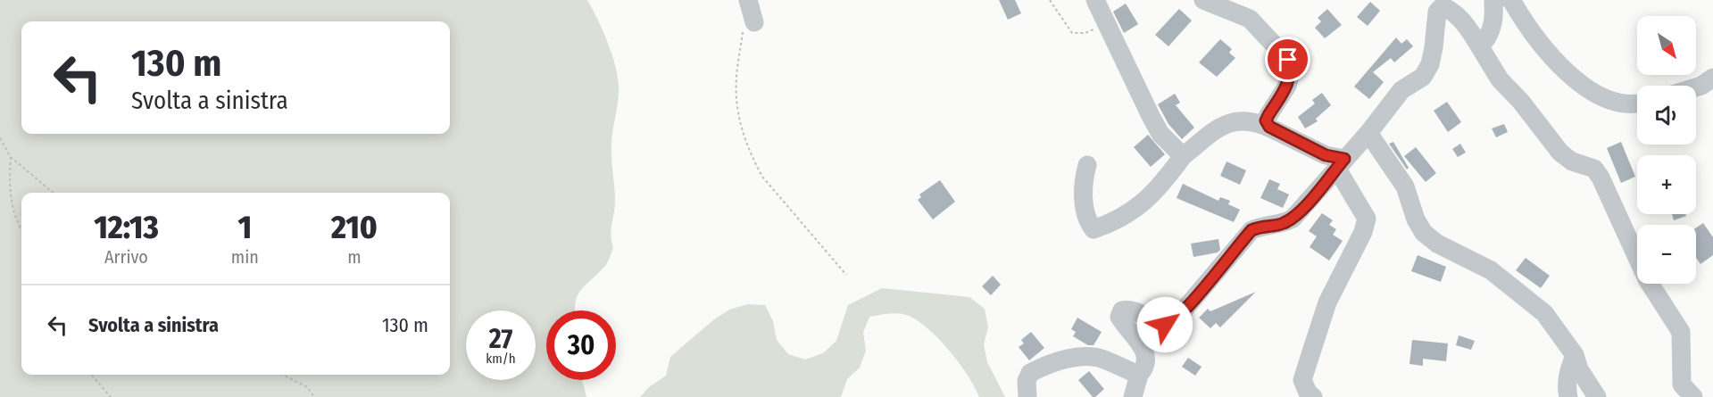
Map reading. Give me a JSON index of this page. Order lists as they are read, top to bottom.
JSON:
{
  "north": "bottom right",
  "page": {
    "map_buttons": ["+", "−"],
    "turn": ["130 m", "Svolta a sinistra"],
    "eta": [
      "12:13",
      "Arrivo",
      "1",
      "min",
      "210",
      "m"
    ],
    "list": [
      {
        "name": "Svolta a sinistra",
        "value": "130 m"
      }
    ],
    "speed": "27 km/h",
    "limit": "30"
  }
}
